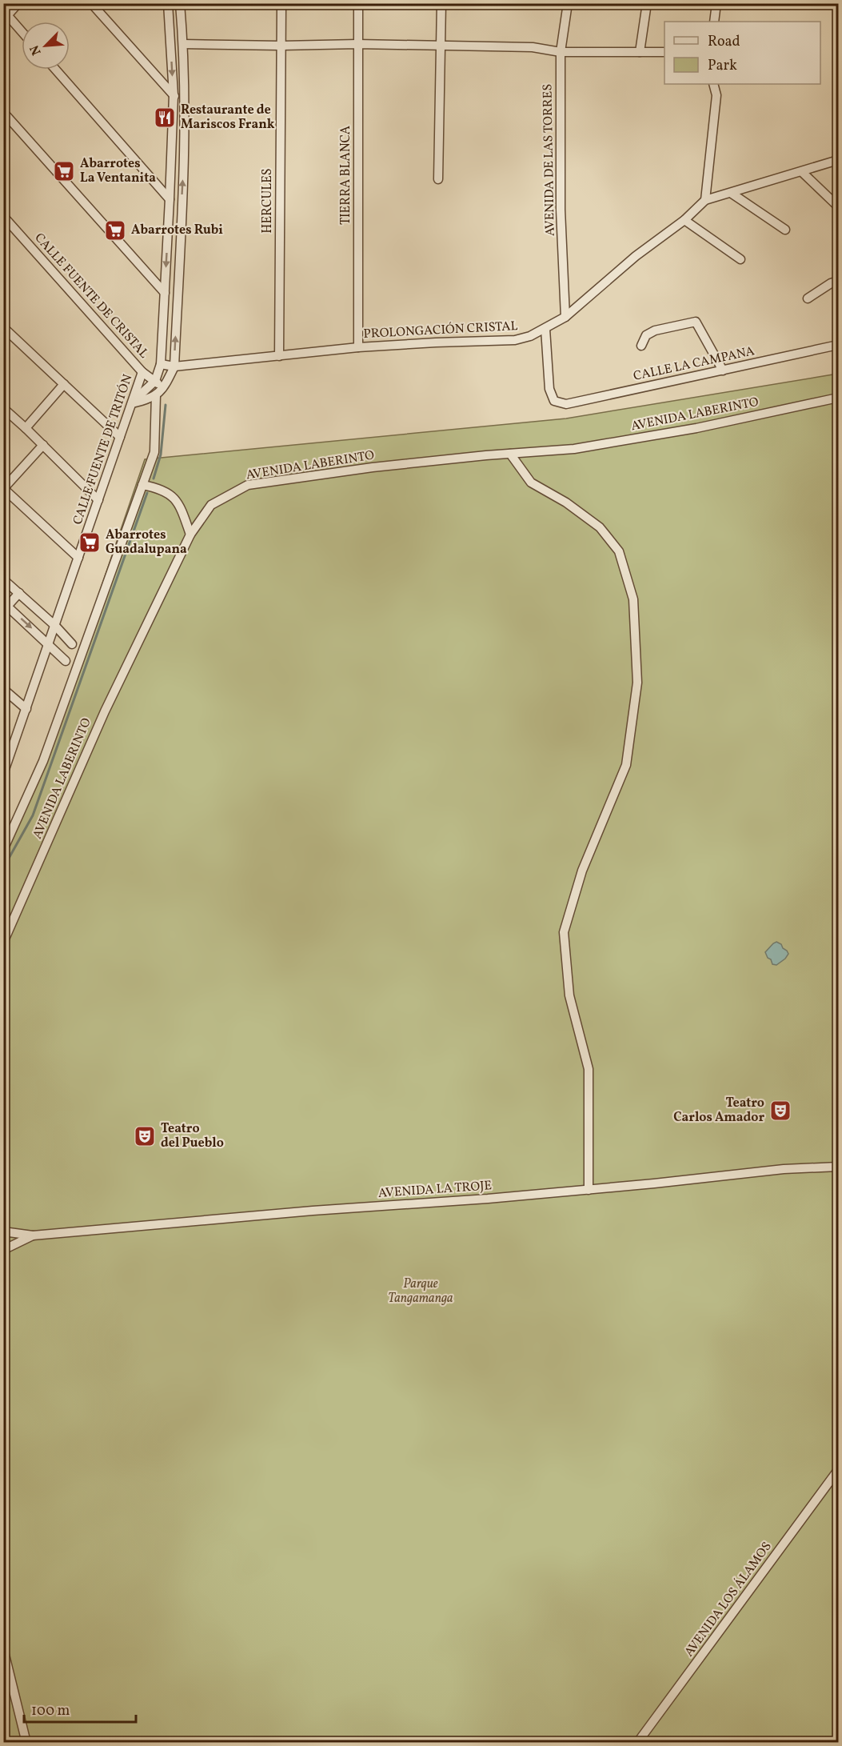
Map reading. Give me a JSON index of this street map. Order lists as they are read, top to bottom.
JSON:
{
  "streets": {
    "street": [
      "AVENIDA DE LAS TORRES",
      "TIERRA BLANCA",
      "HERCULES",
      "CALLE FUENTE DE CRISTAL",
      "PROLONGACIÓN CRISTAL",
      "CALLE LA CAMPANA",
      "AVENIDA LABERINTO",
      "CALLE FUENTE DE TRITÓN",
      "AVENIDA LA TROJE",
      "AVENIDA LOS ÁLAMOS"
    ]
  },
  "crossings": [
    ["AVENIDA DE LAS TORRES", "PROLONGACIÓN CRISTAL"],
    ["TIERRA BLANCA", "PROLONGACIÓN CRISTAL"],
    ["HERCULES", "PROLONGACIÓN CRISTAL"],
    ["CALLE FUENTE DE CRISTAL", "CALLE FUENTE DE TRITÓN"],
    ["PROLONGACIÓN CRISTAL", "CALLE LA CAMPANA"]
  ],
  "parks": ["Parque Tangamanga"],
  "places": {
    "restaurant": ["Restaurante de Mariscos Frank"],
    "supermarket": ["Abarrotes La Ventanita", "Abarrotes Rubi", "Abarrotes Guadalupana"],
    "theatre": ["Teatro Carlos Amador", "Teatro del Pueblo"]
  },
  "legend": ["Road", "Park"],
  "scale_bar": "100 m",
  "north": "bottom left"
}
